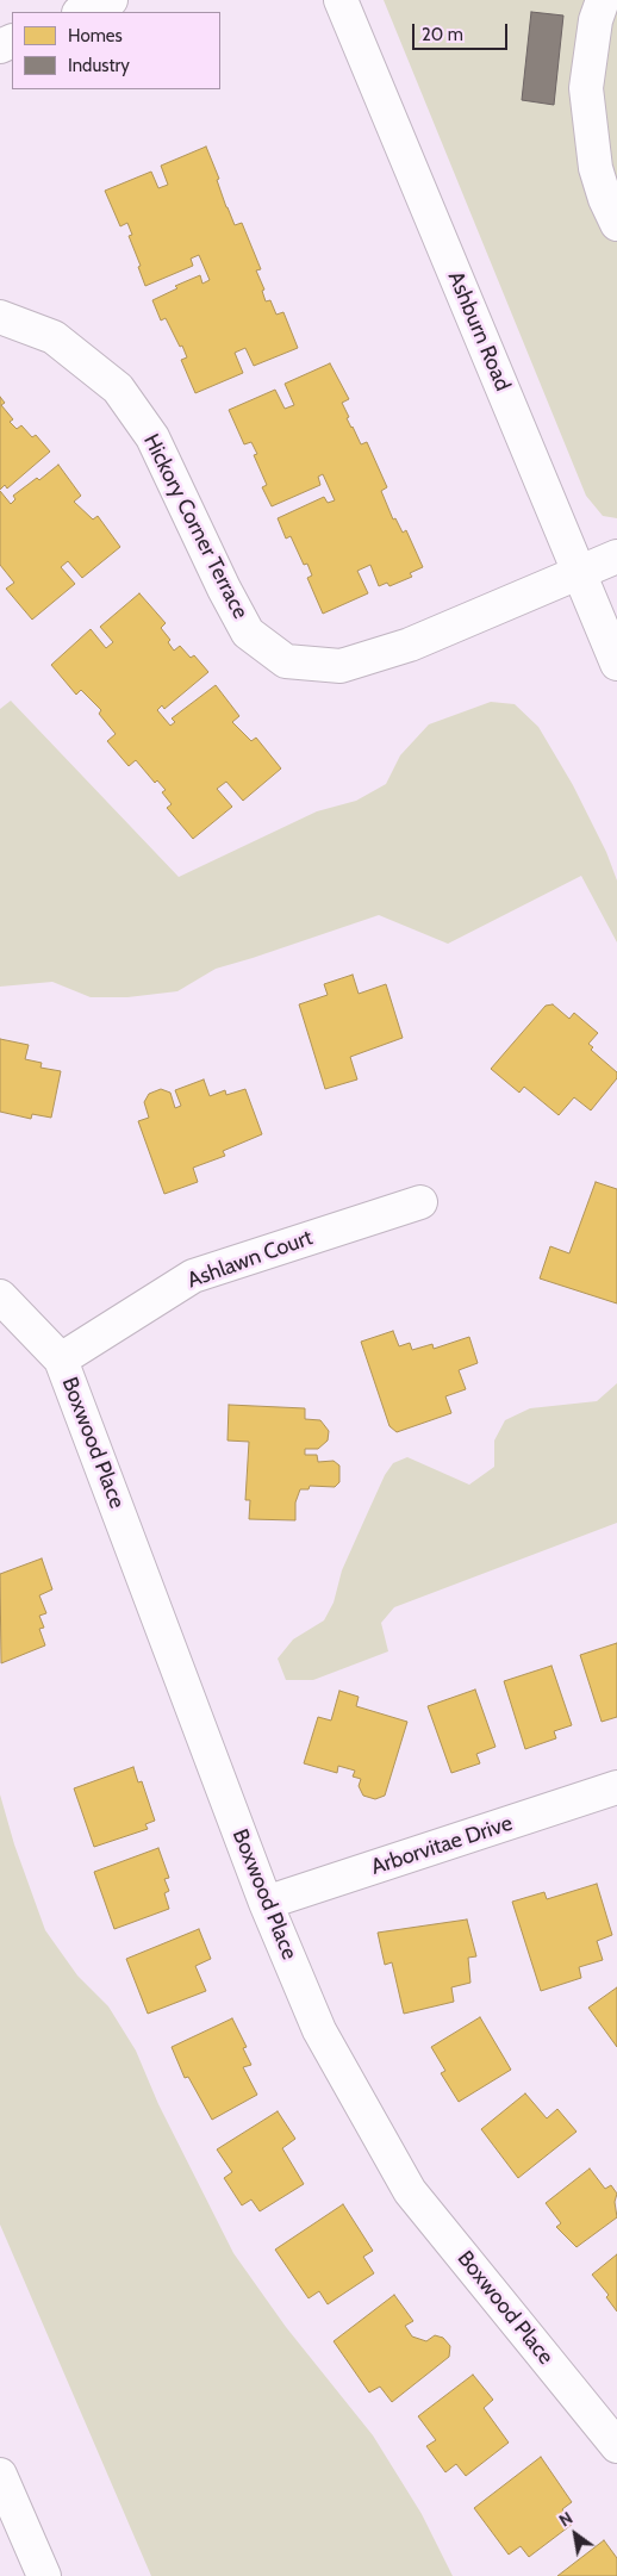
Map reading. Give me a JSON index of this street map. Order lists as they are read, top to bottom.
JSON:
{
  "streets": {
    "street": [
      "Ashburn Road",
      "Hickory Corner Terrace",
      "Ashlawn Court",
      "Boxwood Place",
      "Arborvitae Drive"
    ]
  },
  "crossings": [
    ["Ashburn Road", "Hickory Corner Terrace"],
    ["Ashlawn Court", "Boxwood Place"],
    ["Boxwood Place", "Arborvitae Drive"]
  ],
  "legend": ["Homes", "Industry"],
  "scale_bar": "20 m",
  "north": "top left"
}
